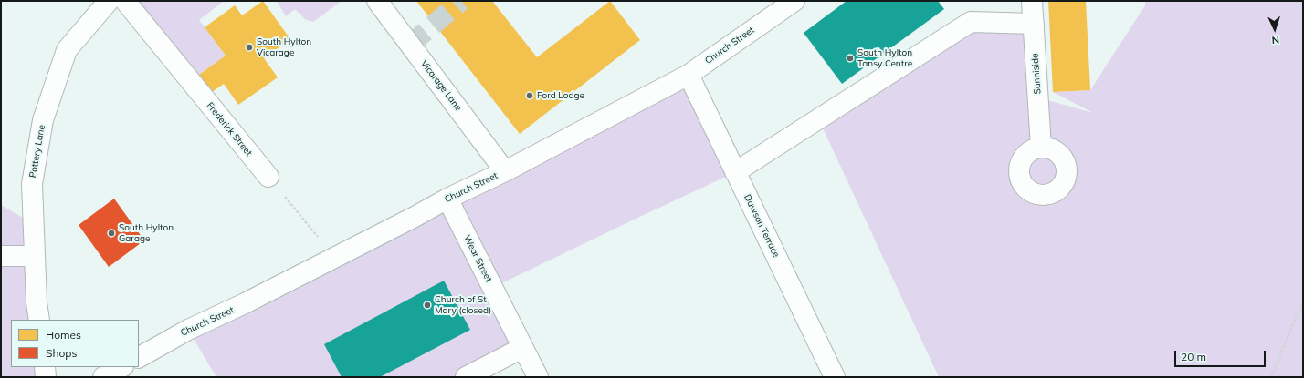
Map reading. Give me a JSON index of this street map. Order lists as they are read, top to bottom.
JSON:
{
  "streets": {
    "street": [
      "Church Street",
      "Sunniside",
      "Vicarage Lane",
      "Frederick Street",
      "Pottery Lane",
      "Dawson Terrace",
      "Wear Street"
    ]
  },
  "crossings": [
    ["Church Street", "Vicarage Lane"],
    ["Church Street", "Dawson Terrace"],
    ["Church Street", "Wear Street"]
  ],
  "places": [
    "South Hylton Vicarage",
    "South Hylton Tansy Centre",
    "Ford Lodge",
    "South Hylton Garage",
    "Church of St Mary (closed)"
  ],
  "legend": ["Homes", "Shops"],
  "scale_bar": "20 m",
  "north": "bottom"
}
